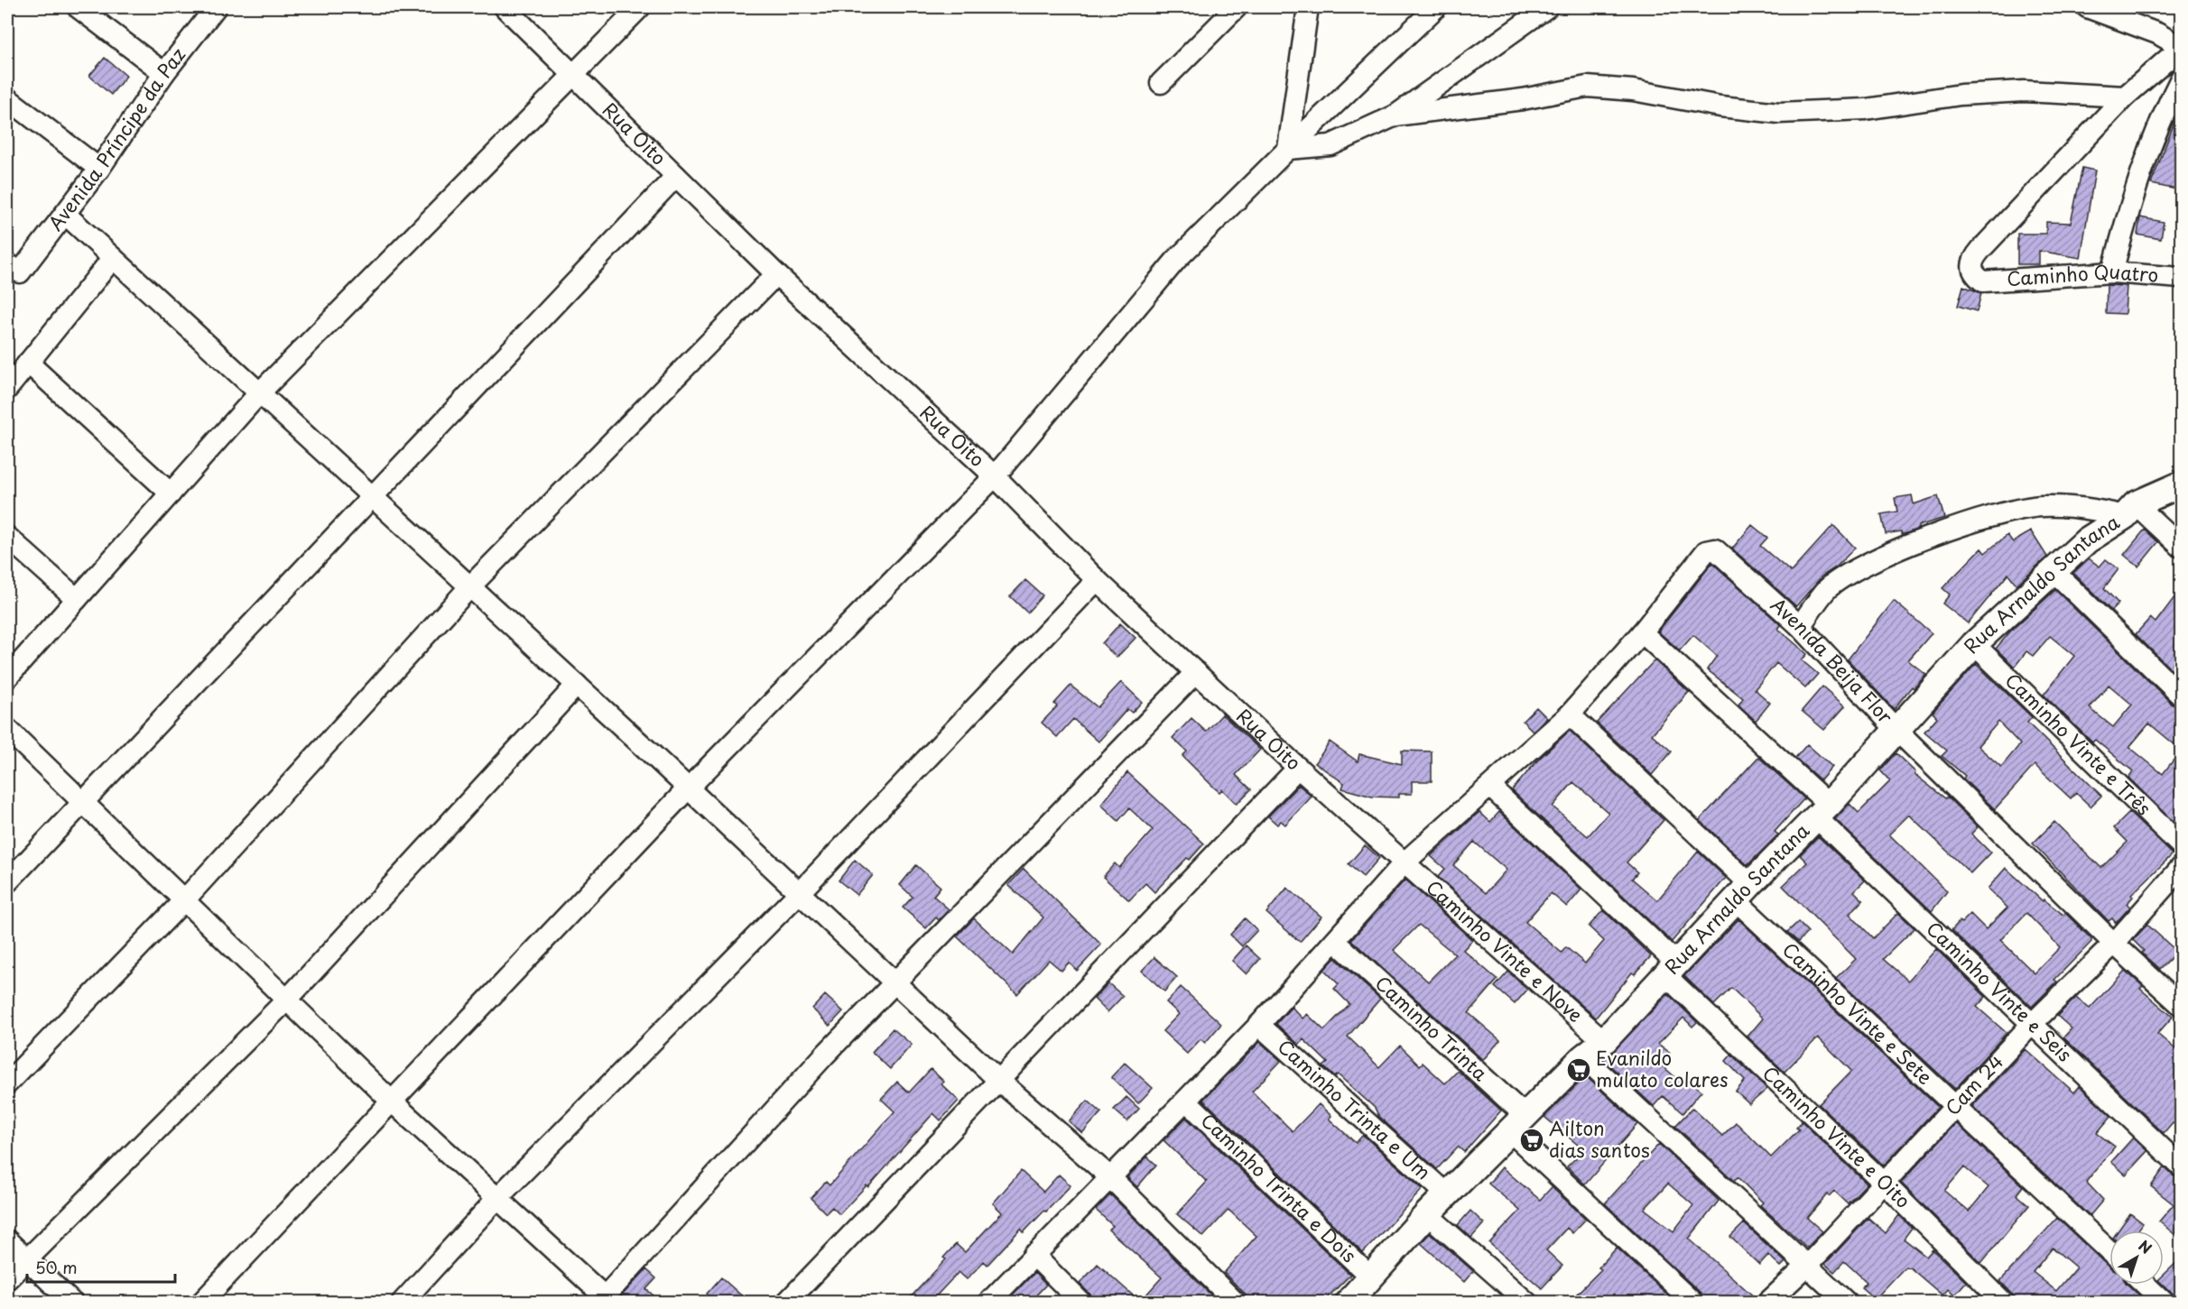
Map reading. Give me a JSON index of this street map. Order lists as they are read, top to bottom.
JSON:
{
  "streets": {
    "street": [
      "Rua Oito",
      "Avenida Príncipe da Paz",
      "Caminho Quatro",
      "Rua Arnaldo Santana",
      "Avenida Beija Flor",
      "Caminho Vinte e Três",
      "Caminho Vinte e Nove",
      "Caminho Vinte e Seis",
      "Caminho Vinte e Sete",
      "Caminho Trinta",
      "Cam 24",
      "Caminho Trinta e Um",
      "Caminho Vinte e Oito",
      "Caminho Trinta e Dois"
    ]
  },
  "crossings": [
    ["Rua Oito", "Avenida Beija Flor"],
    ["Rua Oito", "Caminho Vinte e Nove"],
    ["Rua Arnaldo Santana", "Avenida Beija Flor"],
    ["Rua Arnaldo Santana", "Caminho Vinte e Três"],
    ["Rua Arnaldo Santana", "Caminho Vinte e Nove"],
    ["Rua Arnaldo Santana", "Caminho Vinte e Seis"],
    ["Rua Arnaldo Santana", "Caminho Vinte e Sete"],
    ["Rua Arnaldo Santana", "Caminho Trinta"],
    ["Rua Arnaldo Santana", "Caminho Trinta e Um"],
    ["Rua Arnaldo Santana", "Caminho Vinte e Oito"],
    ["Rua Arnaldo Santana", "Caminho Trinta e Dois"],
    ["Avenida Beija Flor", "Caminho Vinte e Nove"],
    ["Avenida Beija Flor", "Caminho Vinte e Seis"],
    ["Avenida Beija Flor", "Caminho Vinte e Sete"],
    ["Avenida Beija Flor", "Caminho Trinta"],
    ["Avenida Beija Flor", "Cam 24"],
    ["Avenida Beija Flor", "Caminho Trinta e Um"],
    ["Avenida Beija Flor", "Caminho Vinte e Oito"],
    ["Avenida Beija Flor", "Caminho Trinta e Dois"],
    ["Caminho Vinte e Seis", "Cam 24"],
    ["Caminho Vinte e Sete", "Cam 24"],
    ["Cam 24", "Caminho Vinte e Oito"]
  ],
  "places": {
    "supermarket": ["Evanildo mulato colares", "Ailton dias santos"]
  },
  "scale_bar": "50 m",
  "north": "top right"
}
